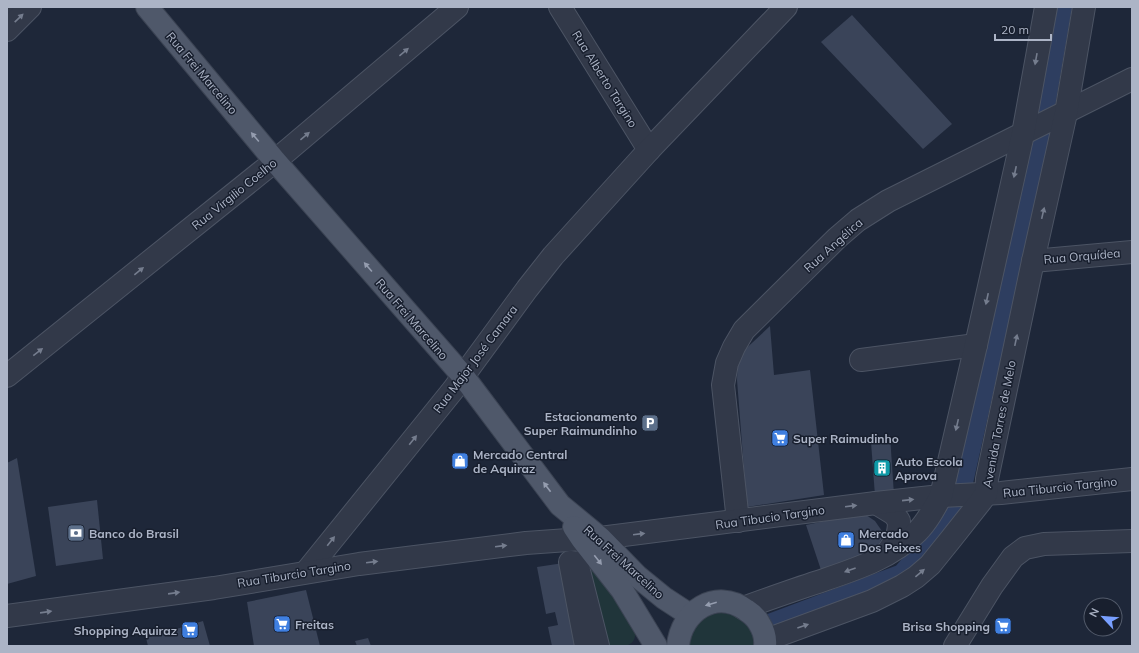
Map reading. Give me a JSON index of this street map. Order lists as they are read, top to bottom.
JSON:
{
  "streets": {
    "main road": ["Rua Frei Marcelino"],
    "street": [
      "Rua Alberto Targino",
      "Rua Virgilio Coelho",
      "Rua Angélica",
      "Rua Orquídea",
      "Rua Major José Camara",
      "Avenida Torres de Melo",
      "Rua Tiburcio Targino",
      "Rua Tibucio Targino"
    ]
  },
  "crossings": [
    ["Rua Frei Marcelino", "Rua Virgilio Coelho"],
    ["Rua Frei Marcelino", "Rua Major José Camara"],
    ["Rua Frei Marcelino", "Rua Tiburcio Targino"],
    ["Rua Frei Marcelino", "Rua Tibucio Targino"],
    ["Rua Alberto Targino", "Rua Major José Camara"],
    ["Rua Angélica", "Avenida Torres de Melo"],
    ["Rua Angélica", "Rua Tibucio Targino"],
    ["Rua Orquídea", "Avenida Torres de Melo"],
    ["Rua Major José Camara", "Rua Tiburcio Targino"],
    ["Avenida Torres de Melo", "Rua Tiburcio Targino"],
    ["Rua Tiburcio Targino", "Rua Tibucio Targino"]
  ],
  "one_way": ["Rua Frei Marcelino", "Rua Virgilio Coelho", "Rua Tiburcio Targino"],
  "places": {
    "parking": ["Estacionamento Super Raimundinho"],
    "supermarket": [
      "Super Raimudinho",
      "Freitas",
      "Brisa Shopping",
      "Shopping Aquiraz"
    ],
    "shop": ["Mercado Central de Aquiraz", "Mercado Dos Peixes"],
    "building": ["Auto Escola Aprova"],
    "bank": ["Banco do Brasil"]
  },
  "scale_bar": "20 m",
  "north": "top left"
}
